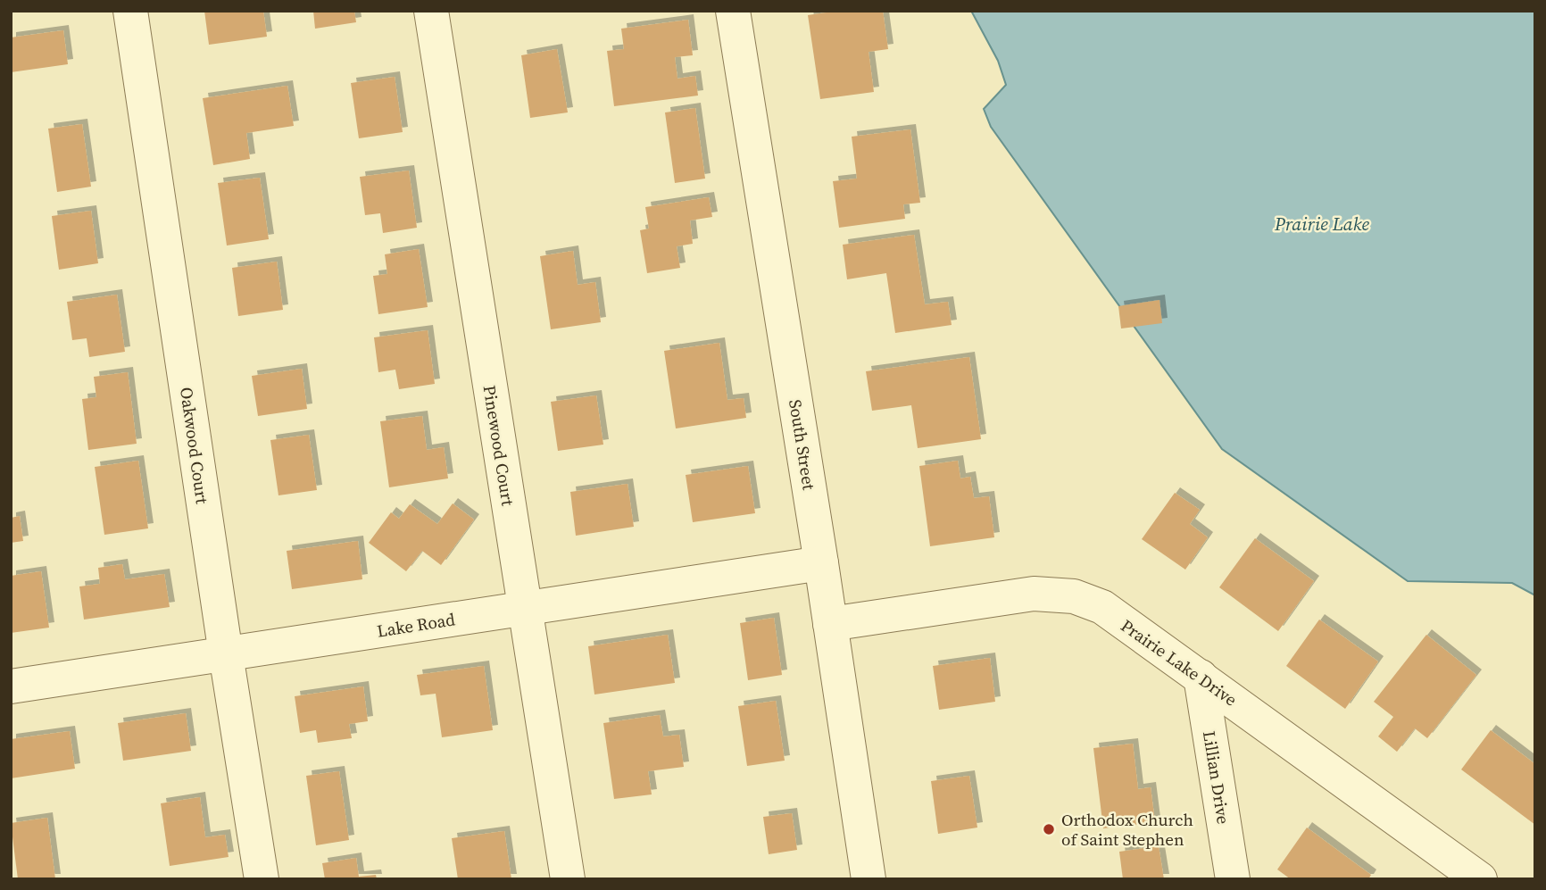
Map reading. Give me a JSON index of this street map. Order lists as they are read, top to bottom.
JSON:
{
  "streets": {
    "street": [
      "South Street",
      "Oakwood Court",
      "Pinewood Court",
      "Lake Road",
      "Prairie Lake Drive",
      "Lillian Drive"
    ]
  },
  "crossings": [
    ["South Street", "Lake Road"],
    ["South Street", "Prairie Lake Drive"],
    ["Oakwood Court", "Lake Road"],
    ["Pinewood Court", "Lake Road"],
    ["Prairie Lake Drive", "Lillian Drive"]
  ],
  "water": ["Prairie Lake"],
  "places": ["Orthodox Church of Saint Stephen"]
}
